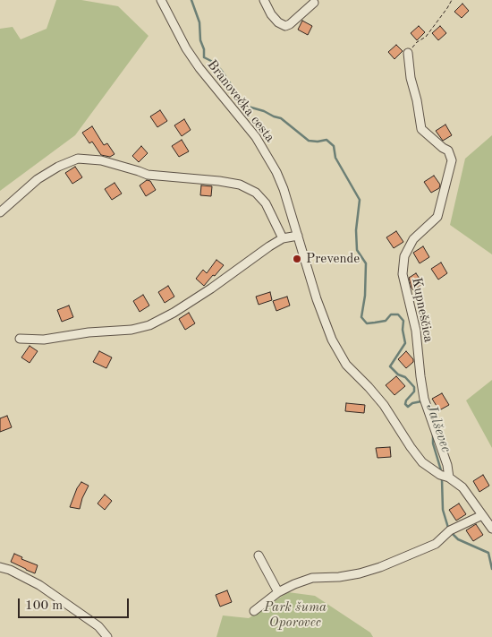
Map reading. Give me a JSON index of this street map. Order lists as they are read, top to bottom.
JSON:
{
  "streets": {
    "street": ["Branovečka cesta", "Kupneščica"]
  },
  "crossings": [
    ["Branovečka cesta", "Kupneščica"]
  ],
  "water": ["Jalševec"],
  "parks": ["Park šuma Oporovec"],
  "places": ["Prevende"],
  "scale_bar": "100 m"
}
